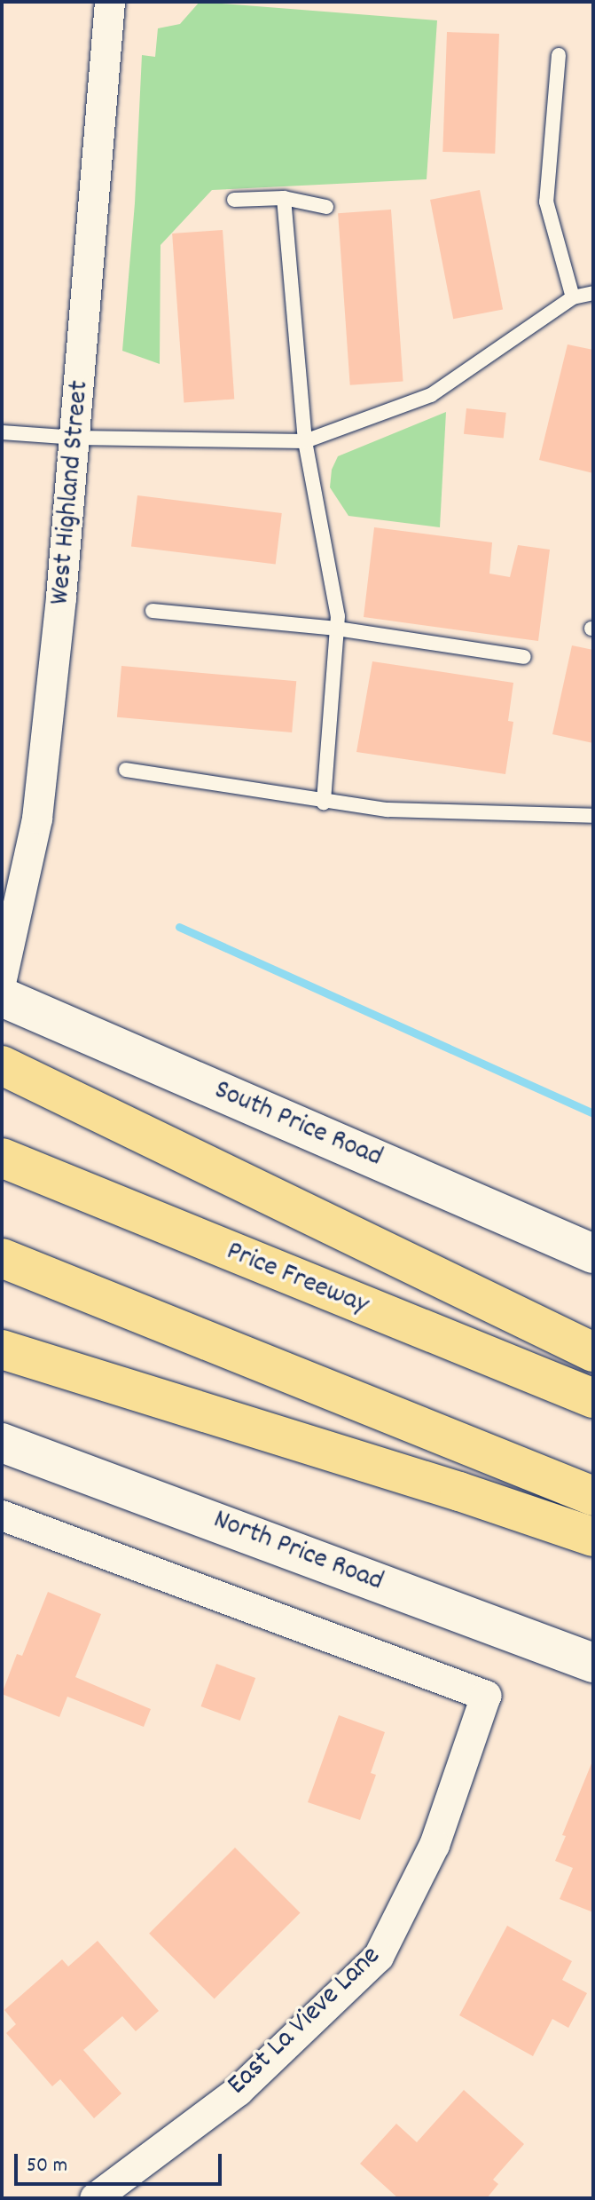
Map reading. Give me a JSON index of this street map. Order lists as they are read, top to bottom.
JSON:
{
  "streets": {
    "highway": ["Price Freeway"],
    "main road": ["South Price Road", "North Price Road"],
    "street": ["West Highland Street", "East La Vieve Lane"]
  },
  "scale_bar": "50 m"
}
